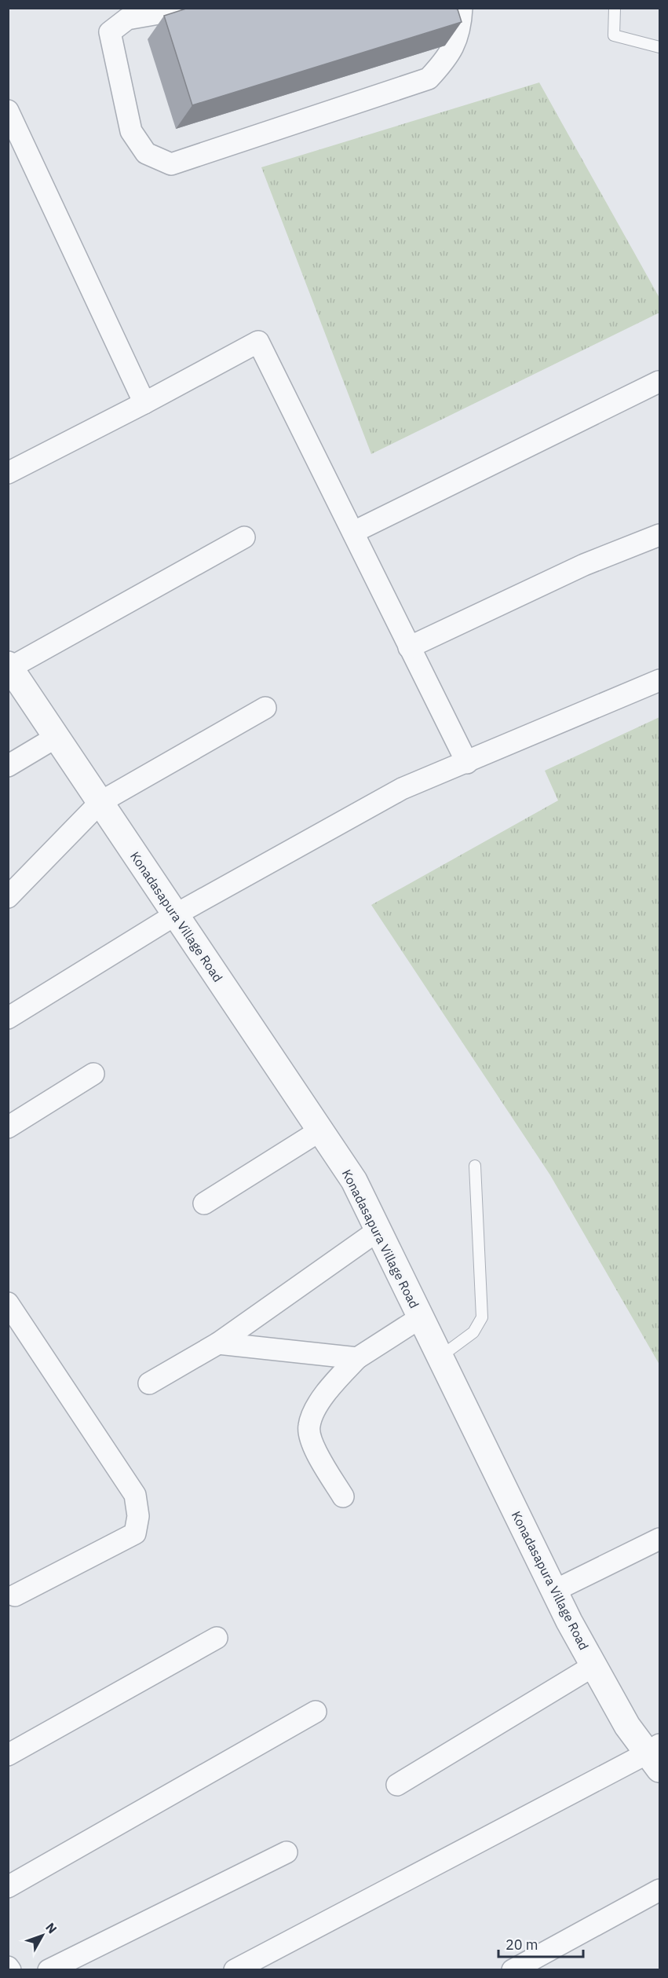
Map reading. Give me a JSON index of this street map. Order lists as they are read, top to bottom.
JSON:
{
  "streets": {
    "street": ["Konadasapura Village Road"]
  },
  "scale_bar": "20 m",
  "north": "top right"
}
